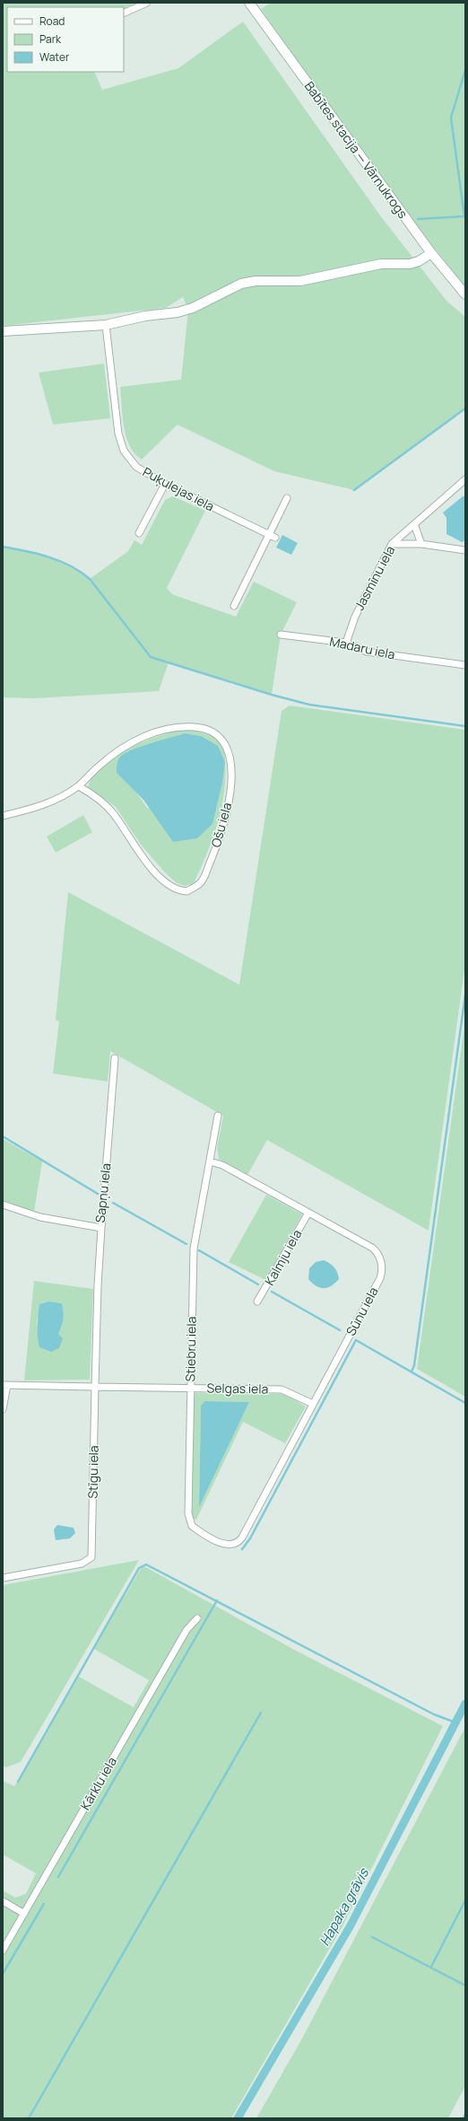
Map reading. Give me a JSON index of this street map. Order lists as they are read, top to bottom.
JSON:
{
  "streets": {
    "street": [
      "Babītes stacija — Vārnukrogs",
      "Puķulejas iela",
      "Jasmīnu iela",
      "Madaru iela",
      "Ošu iela",
      "Sapņu iela",
      "Kalmju iela",
      "Sūnu iela",
      "Stiebru iela",
      "Selgas iela",
      "Stīgu iela",
      "Kārklu iela"
    ]
  },
  "crossings": [
    ["Jasmīnu iela", "Madaru iela"],
    ["Kalmju iela", "Sūnu iela"],
    ["Sūnu iela", "Stiebru iela"],
    ["Sūnu iela", "Selgas iela"],
    ["Stiebru iela", "Selgas iela"],
    ["Selgas iela", "Stīgu iela"]
  ],
  "water": ["Hapaka grāvis"],
  "legend": ["Road", "Park", "Water"]
}
